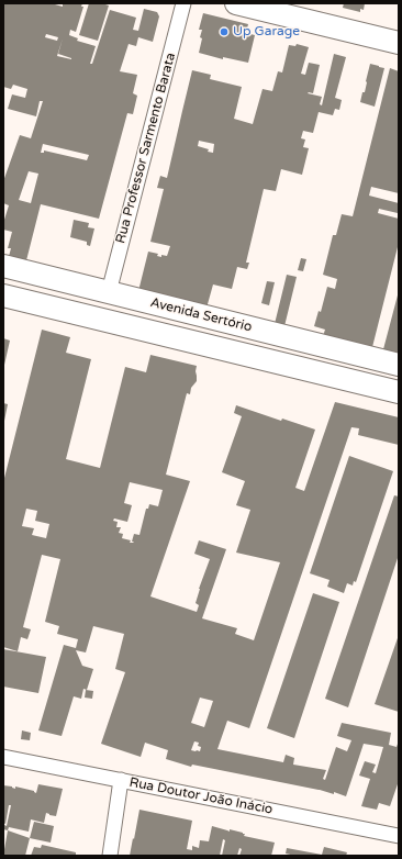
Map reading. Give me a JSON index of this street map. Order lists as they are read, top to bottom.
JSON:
{
  "streets": {
    "main road": ["Avenida Sertório"],
    "street": ["Rua Professor Sarmento Barata", "Rua Doutor João Inácio"]
  },
  "crossings": [
    ["Rua Professor Sarmento Barata", "Avenida Sertório"]
  ],
  "places": ["Up Garage"]
}
